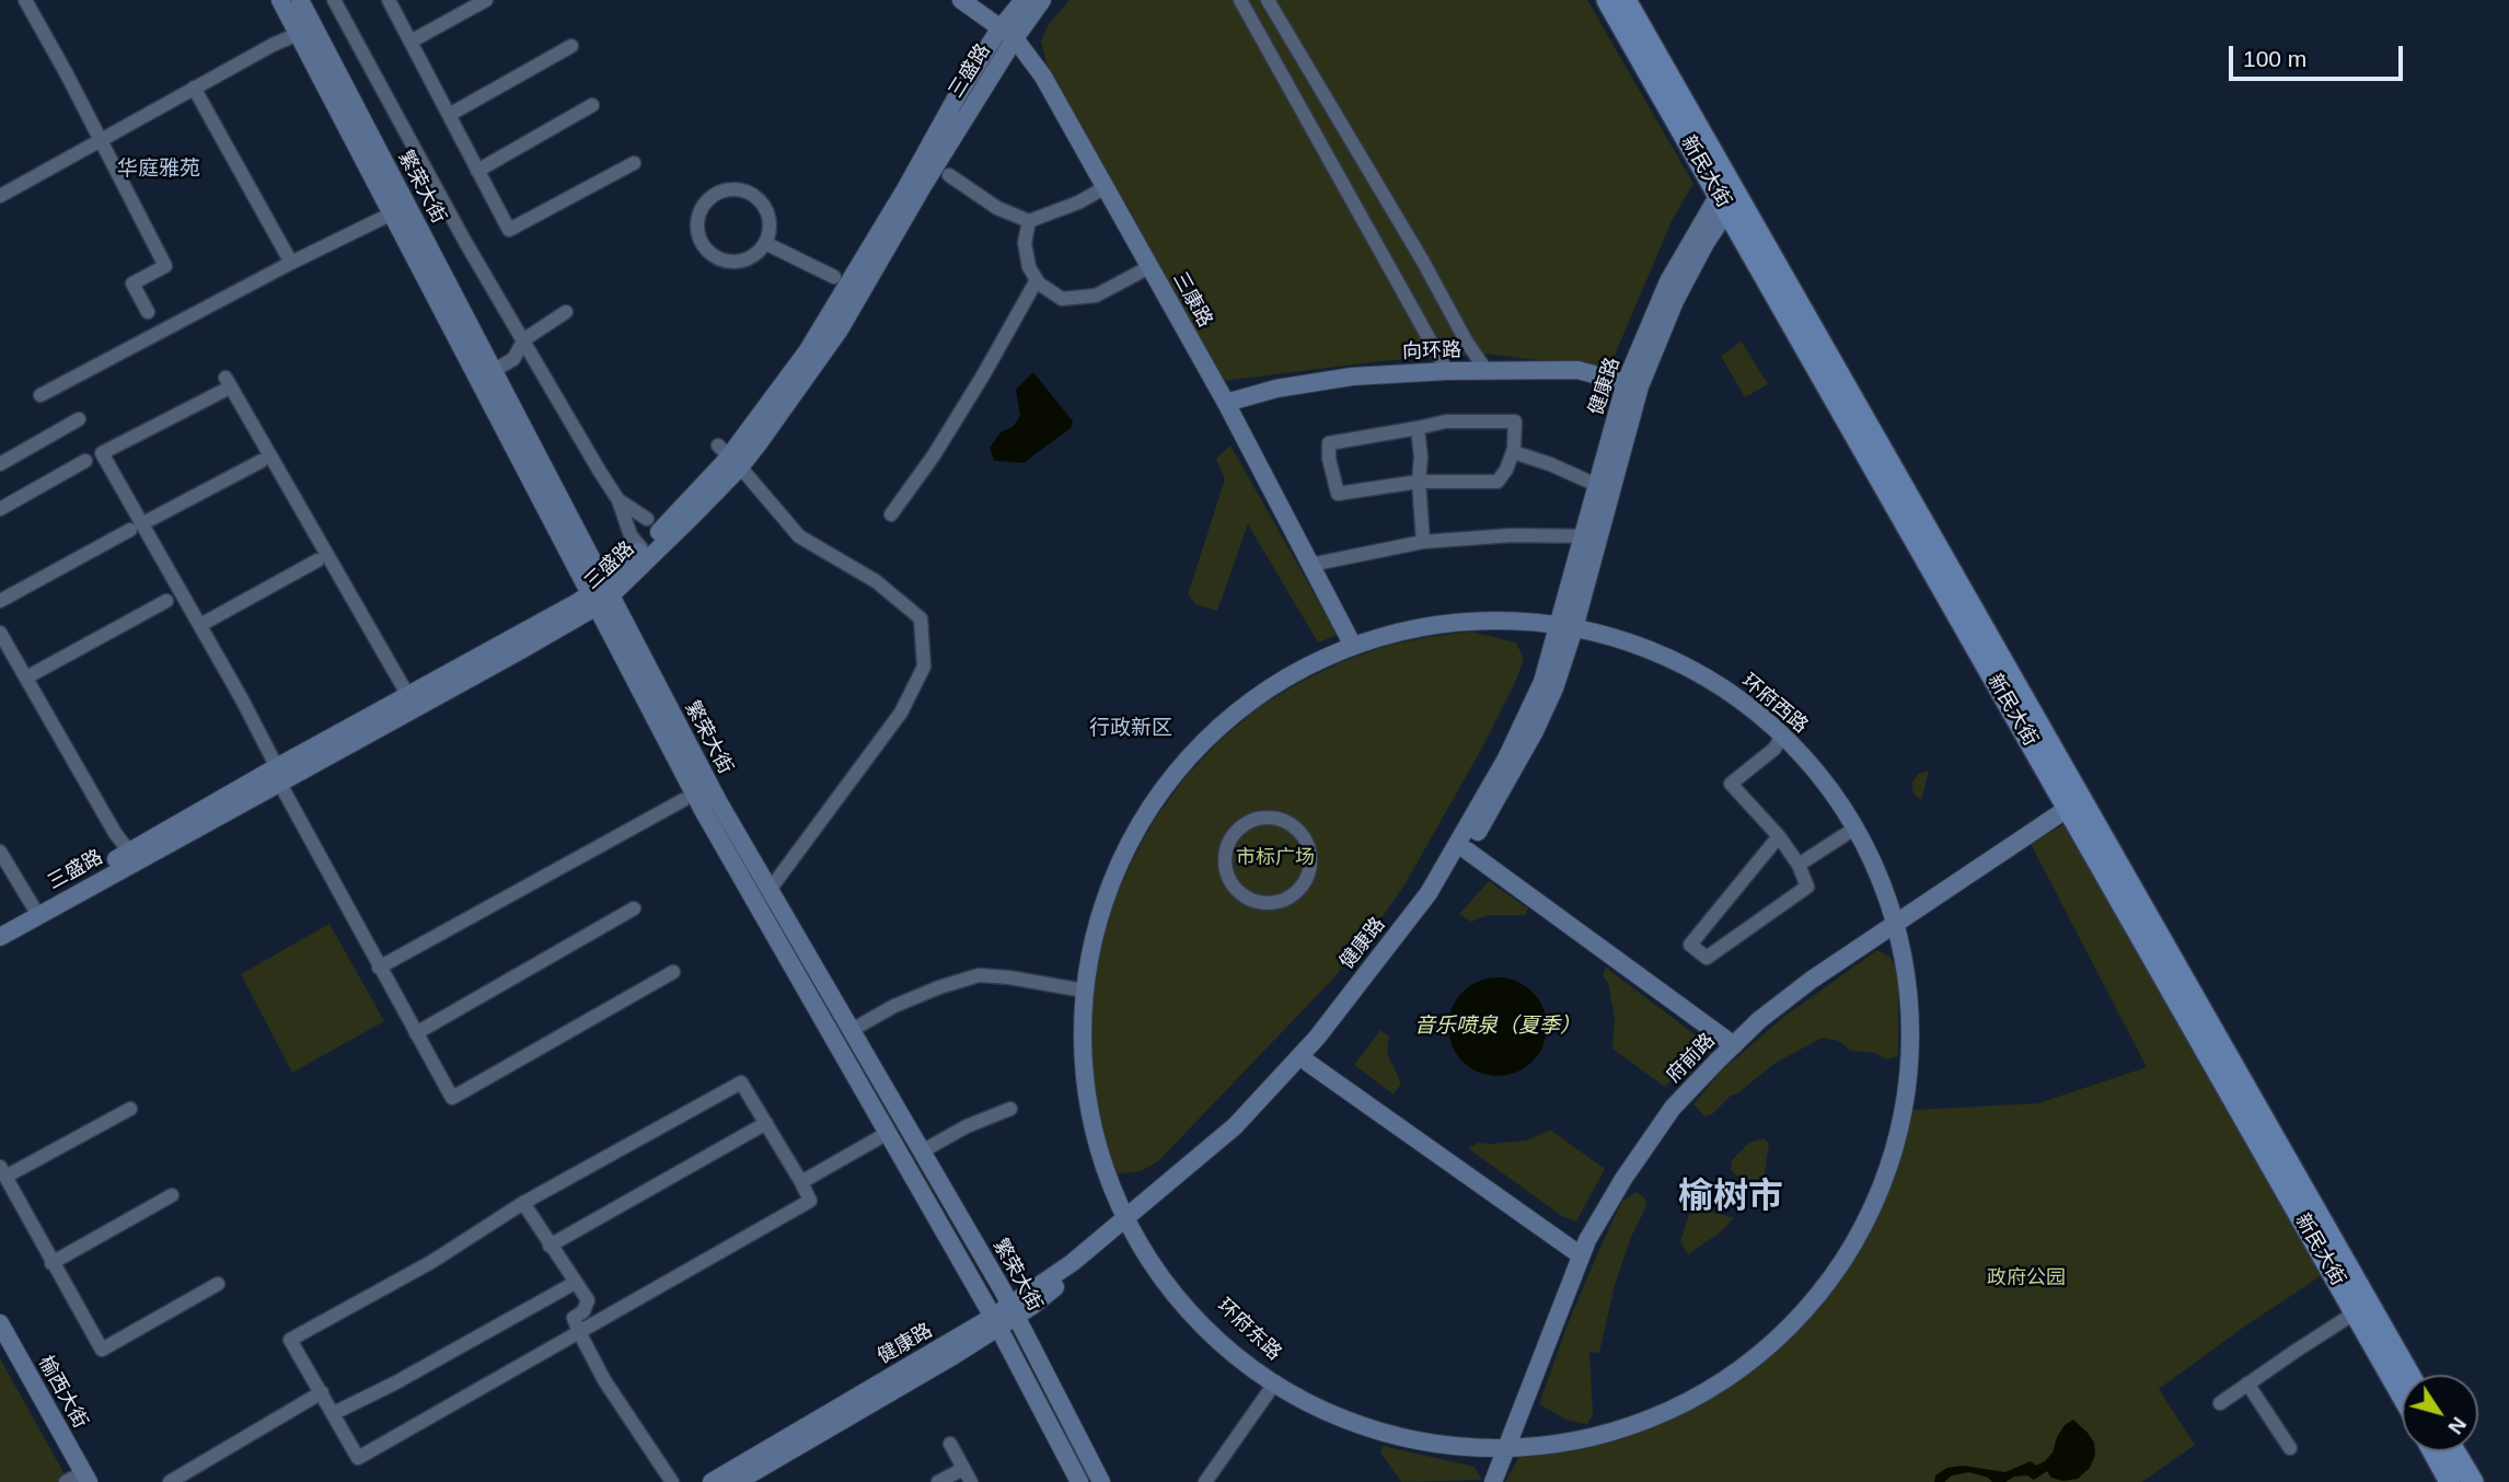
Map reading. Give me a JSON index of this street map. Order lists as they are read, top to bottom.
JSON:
{
  "streets": {
    "main road": [
      "三盛路",
      "新民大街",
      "繁荣大街",
      "三康路",
      "向环路",
      "健康路",
      "环府西路",
      "府前路",
      "环府东路",
      "榆西大街"
    ]
  },
  "crossings": [
    ["三盛路", "繁荣大街"],
    ["三盛路", "三康路"],
    ["新民大街", "健康路"],
    ["新民大街", "府前路"],
    ["繁荣大街", "健康路"],
    ["三康路", "向环路"],
    ["三康路", "环府西路"],
    ["向环路", "健康路"],
    ["健康路", "环府西路"],
    ["健康路", "环府东路"],
    ["环府西路", "府前路"],
    ["环府西路", "环府东路"],
    ["府前路", "环府东路"]
  ],
  "districts": ["华庭雅苑", "行政新区", "榆树市"],
  "water": ["音乐喷泉（夏季）"],
  "parks": ["市标广场", "政府公园"],
  "scale_bar": "100 m",
  "north": "bottom right"
}
